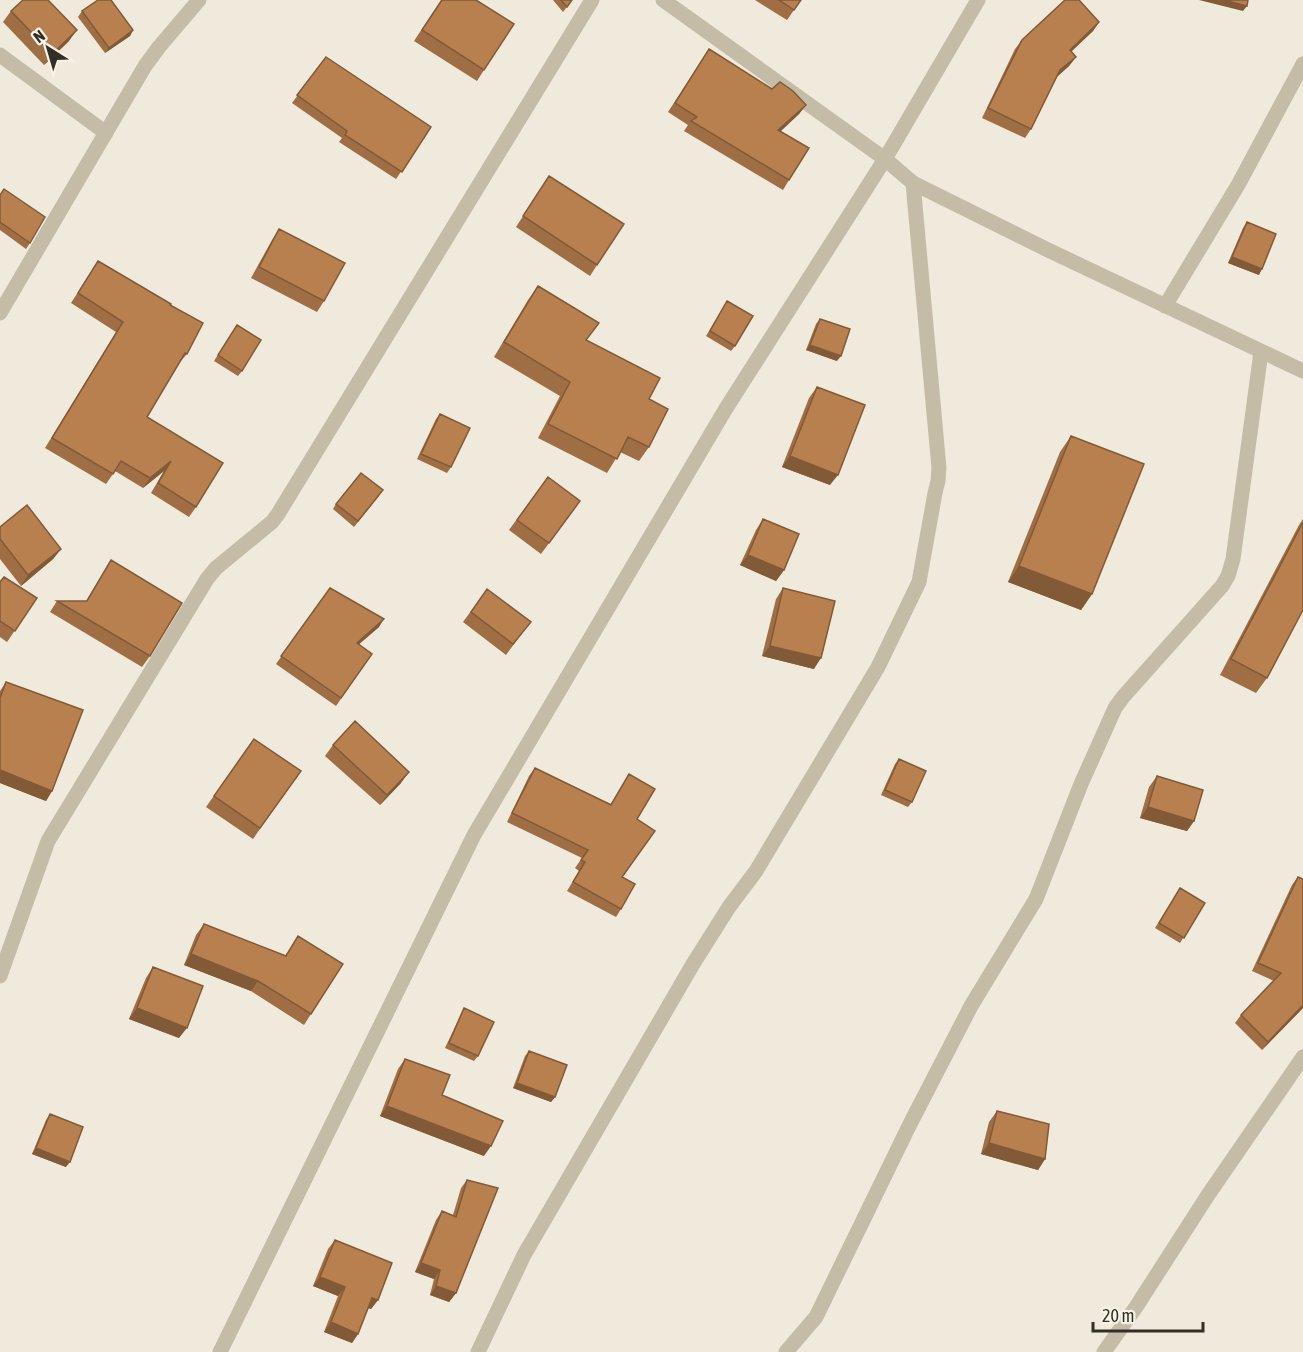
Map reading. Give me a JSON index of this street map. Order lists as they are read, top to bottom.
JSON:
{
  "scale_bar": "20 m",
  "north": "top left"
}
